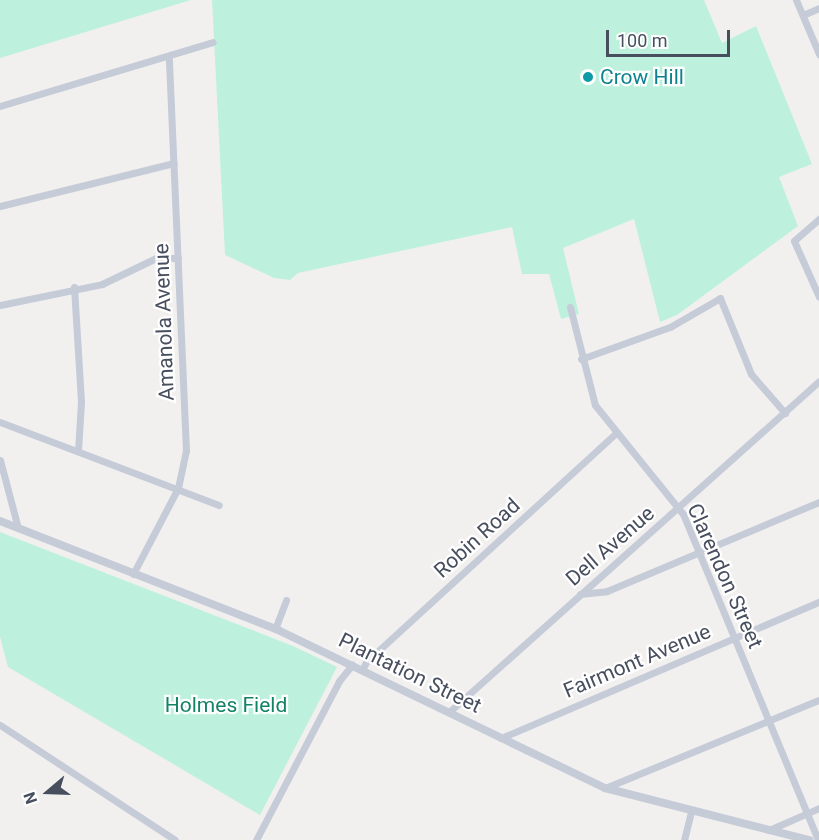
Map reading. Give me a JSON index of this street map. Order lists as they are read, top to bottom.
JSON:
{
  "streets": {
    "street": [
      "Amanola Avenue",
      "Robin Road",
      "Dell Avenue",
      "Clarendon Street",
      "Fairmont Avenue",
      "Plantation Street"
    ]
  },
  "crossings": [
    ["Amanola Avenue", "Plantation Street"],
    ["Robin Road", "Clarendon Street"],
    ["Robin Road", "Plantation Street"],
    ["Dell Avenue", "Clarendon Street"],
    ["Dell Avenue", "Plantation Street"],
    ["Clarendon Street", "Fairmont Avenue"],
    ["Fairmont Avenue", "Plantation Street"]
  ],
  "parks": ["Holmes Field"],
  "places": ["Crow Hill"],
  "scale_bar": "100 m",
  "north": "left"
}
